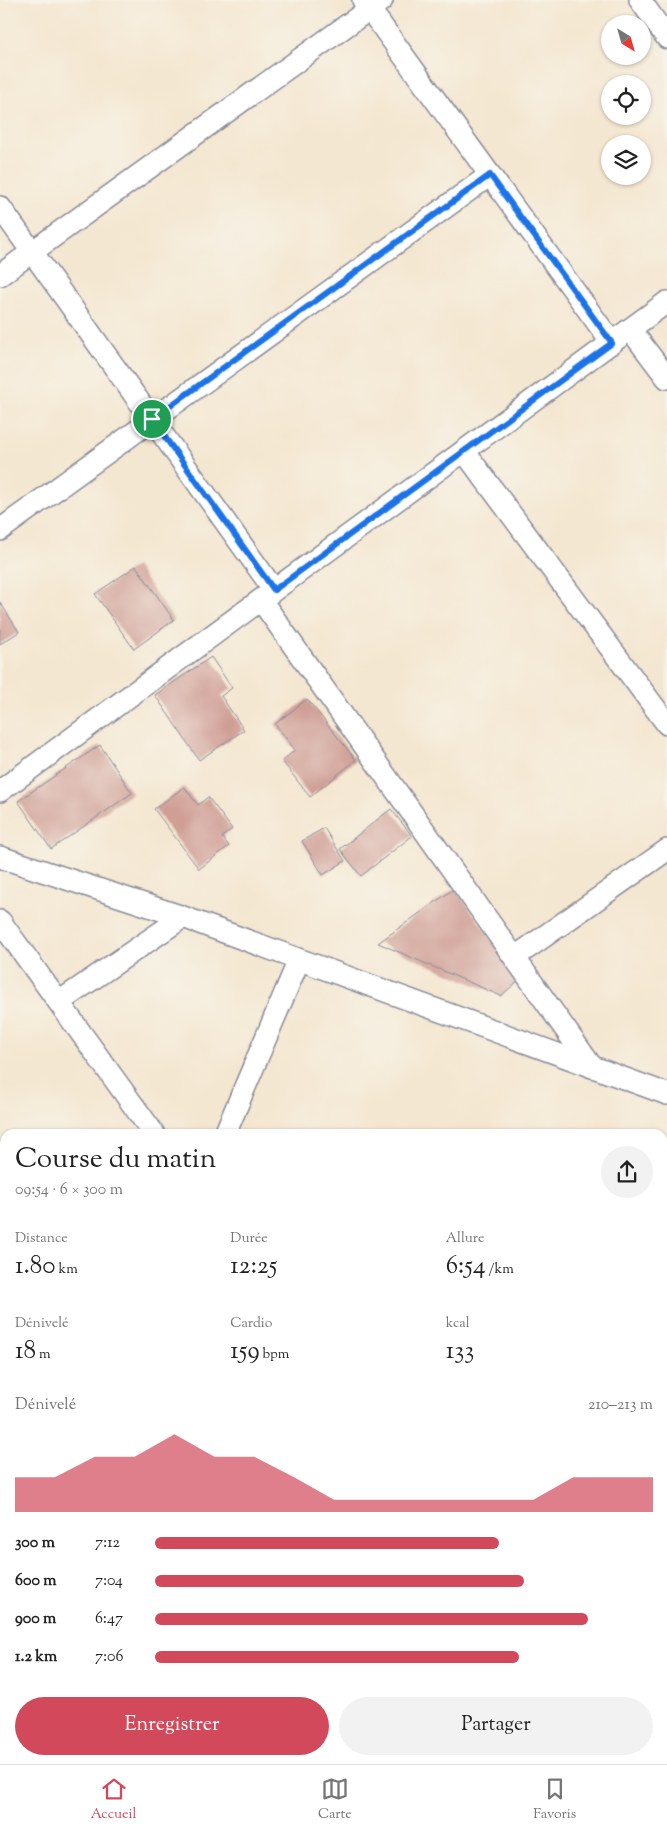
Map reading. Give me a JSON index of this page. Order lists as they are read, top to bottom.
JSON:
{
  "north": "bottom right",
  "page": {
    "heading": ["Course du matin", "09:54 · 6 × 300 m"],
    "stats": [
      ["Distance", "1.80 km"],
      ["Durée", "12:25"],
      ["Allure", "6:54 /km"],
      ["Dénivelé", "18 m"],
      ["Cardio", "159 bpm"],
      ["kcal", "133"]
    ],
    "chart": ["Dénivelé", "210–213 m"],
    "list": [
      {
        "name": "300 m",
        "note": "7:12"
      },
      {
        "name": "600 m",
        "note": "7:04"
      },
      {
        "name": "900 m",
        "note": "6:47"
      },
      {
        "name": "1.2 km",
        "note": "7:06"
      }
    ],
    "buttons": ["Enregistrer", "Partager"],
    "tabs": ["Accueil", "Carte", "Favoris"]
  }
}
